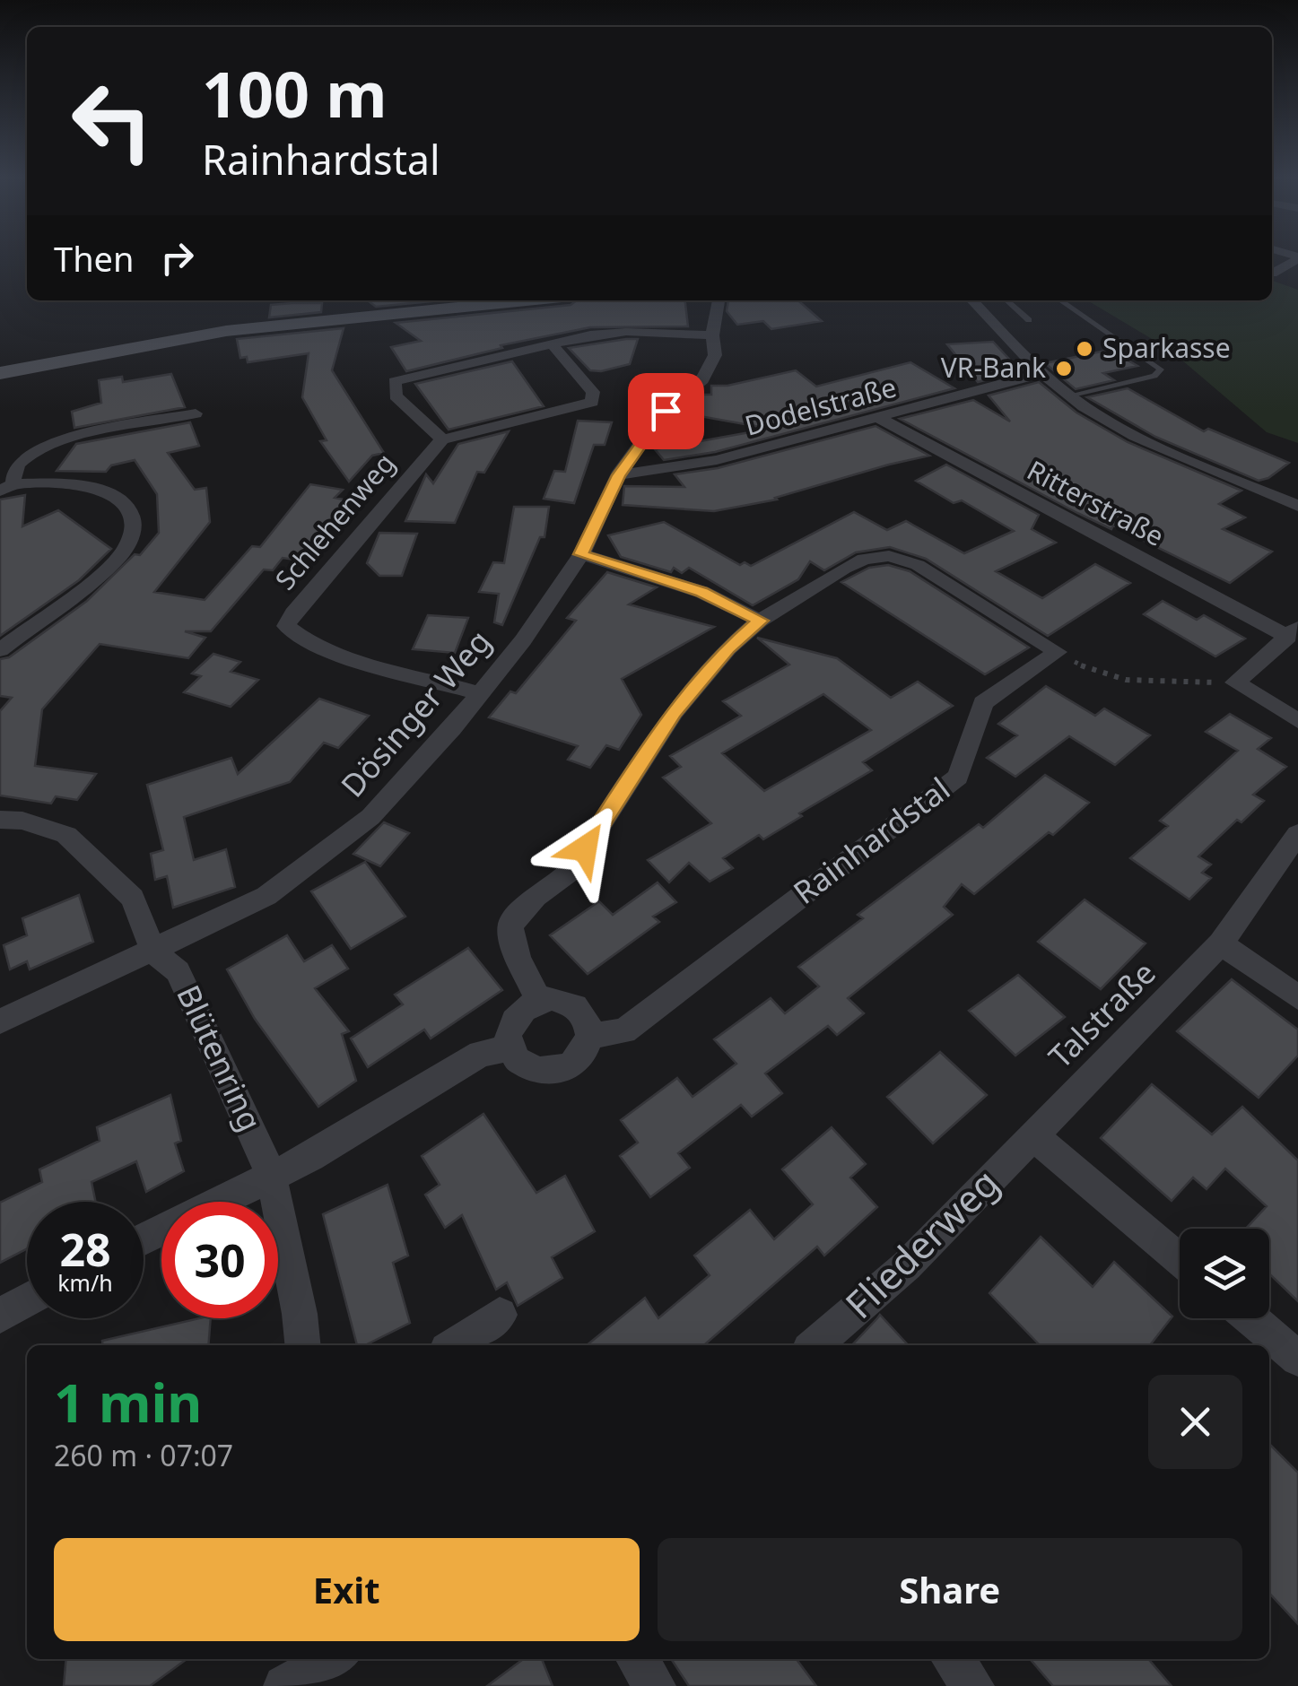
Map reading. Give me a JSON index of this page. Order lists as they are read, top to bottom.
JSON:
{
  "streets": {
    "street": [
      "Dodelstraße",
      "Ritterstraße",
      "Schlehenweg",
      "Dösinger Weg",
      "Rainhardstal",
      "Talstraße",
      "Blütenring",
      "Fliederweg"
    ]
  },
  "crossings": [
    ["Dodelstraße", "Ritterstraße"],
    ["Dodelstraße", "Dösinger Weg"],
    ["Schlehenweg", "Dösinger Weg"],
    ["Dösinger Weg", "Blütenring"],
    ["Talstraße", "Fliederweg"]
  ],
  "places": ["Sparkasse", "VR-Bank"],
  "page": {
    "turn": ["100 m", "Rainhardstal"],
    "then": "Then",
    "speed": "28 km/h",
    "limit": "30",
    "heading": ["1 min", "260 m · 07:07"],
    "buttons": ["Exit", "Share"]
  }
}
